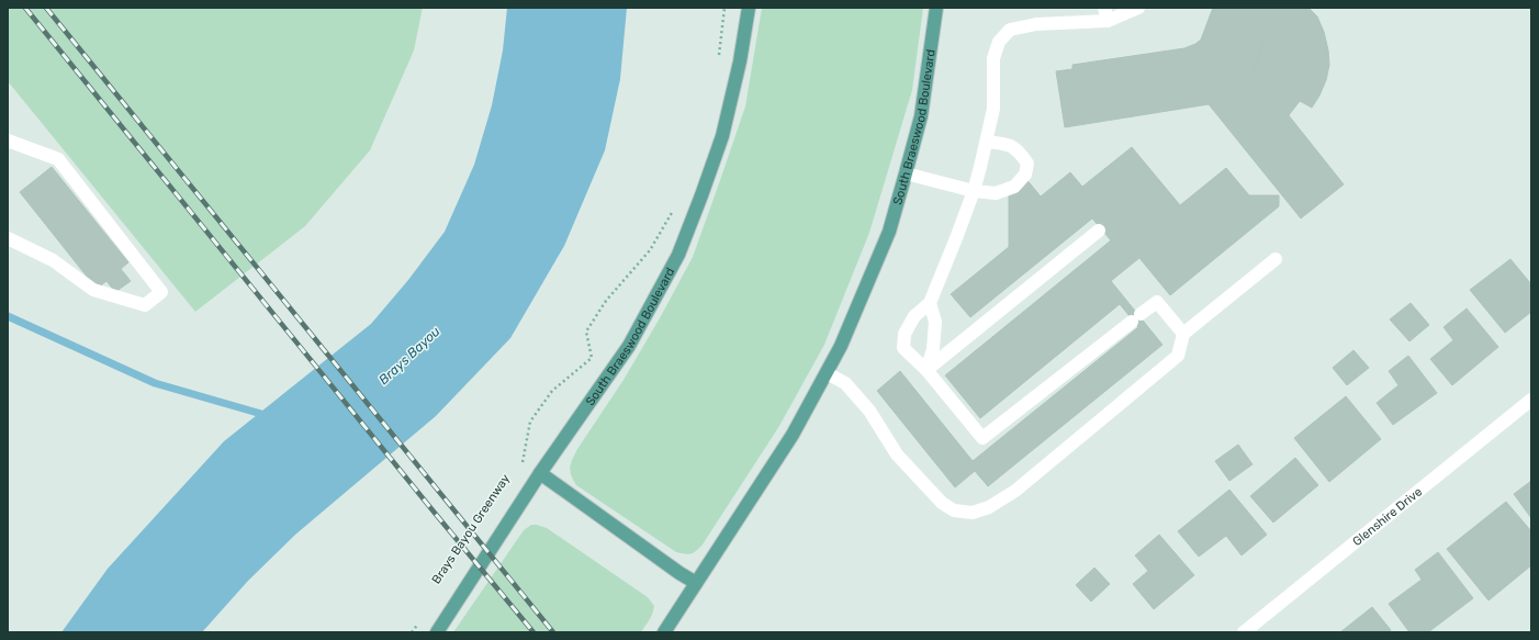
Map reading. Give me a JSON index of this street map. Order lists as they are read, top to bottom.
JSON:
{
  "streets": {
    "main road": ["South Braeswood Boulevard"],
    "street": ["Glenshire Drive"],
    "path": ["Brays Bayou Greenway"]
  },
  "water": ["Brays Bayou"]
}
